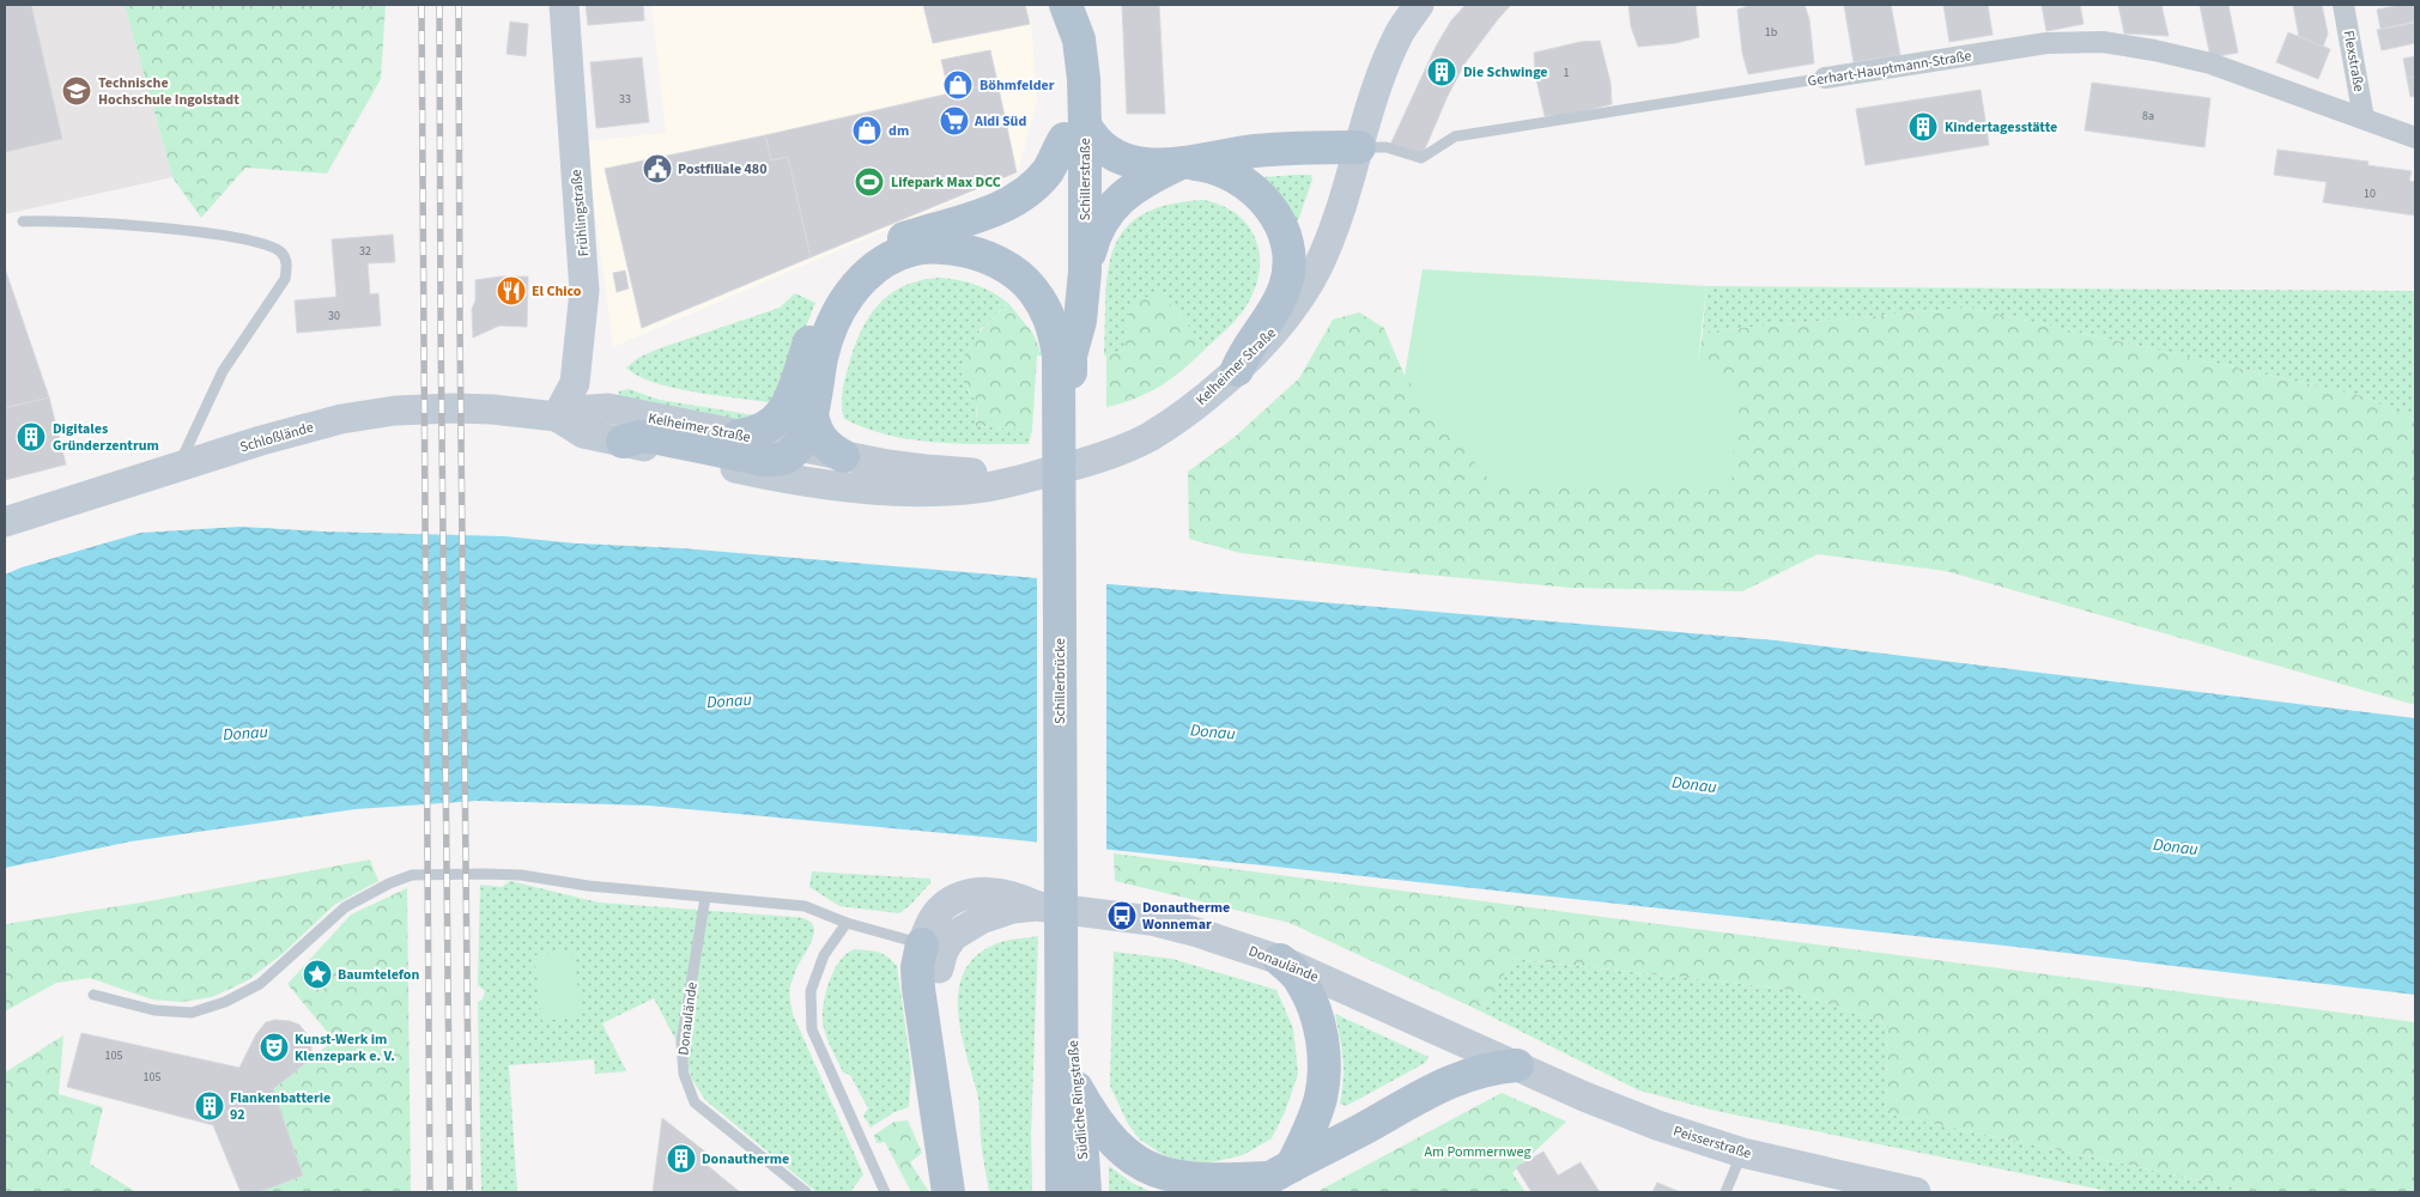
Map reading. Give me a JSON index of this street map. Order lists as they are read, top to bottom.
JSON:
{
  "streets": {
    "main road": ["Schillerstraße", "Schillerbrücke", "Südliche Ringstraße"],
    "street": [
      "Flexstraße",
      "Gerhart-Hauptmann-Straße",
      "Frühlingstraße",
      "Kelheimer Straße",
      "Schloßlände",
      "Donaulände",
      "Peisserstraße"
    ]
  },
  "crossings": [
    ["Flexstraße", "Gerhart-Hauptmann-Straße"],
    ["Gerhart-Hauptmann-Straße", "Kelheimer Straße"],
    ["Schillerstraße", "Schillerbrücke"],
    ["Frühlingstraße", "Kelheimer Straße"],
    ["Frühlingstraße", "Schloßlände"],
    ["Kelheimer Straße", "Schloßlände"],
    ["Schillerbrücke", "Südliche Ringstraße"],
    ["Donaulände", "Peisserstraße"]
  ],
  "water": ["Donau"],
  "parks": ["Am Pommernweg"],
  "places": {
    "building": [
      "Die Schwinge",
      "Kindertagesstätte",
      "Digitales Gründerzentrum",
      "Flankenbatterie 92",
      "Donautherme"
    ],
    "shop": ["Böhmfelder", "dm"],
    "school or university": ["Technische Hochschule Ingolstadt"],
    "supermarket": ["Aldi Süd"],
    "public building": ["Postfiliale 480"],
    "sports": ["Lifepark Max DCC"],
    "restaurant": ["El Chico"],
    "bus stop": ["Donautherme Wonnemar"],
    "place": ["Baumtelefon"],
    "theatre": ["Kunst-Werk im Klenzepark e. V."]
  },
  "house_numbers": [
    "1b",
    "1",
    "33",
    "8a",
    "10",
    "32",
    "30",
    "105",
    "105"
  ]
}
